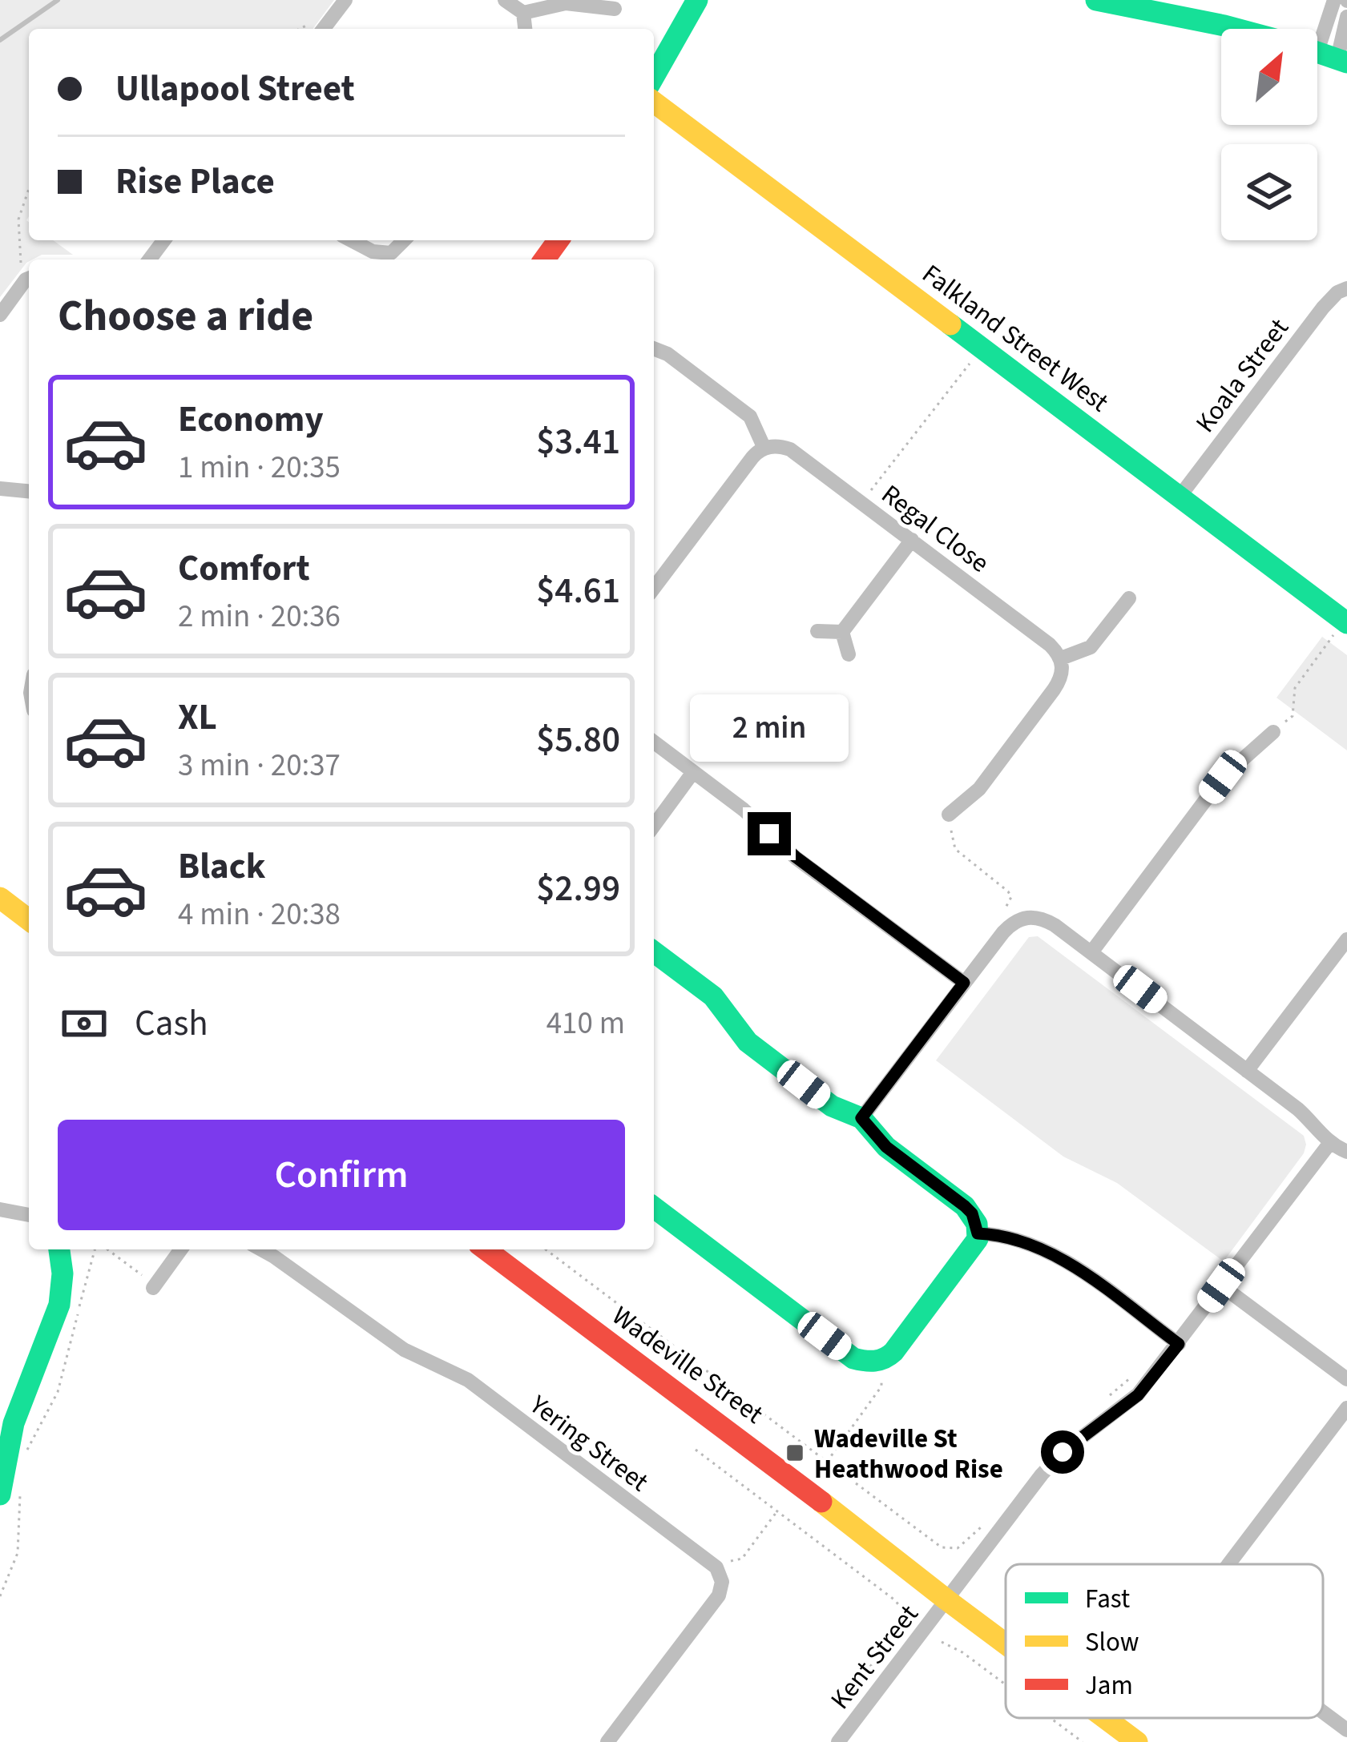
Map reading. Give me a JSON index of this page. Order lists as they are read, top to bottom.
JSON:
{
  "streets": {
    "street": [
      "Falkland Street West",
      "Koala Street",
      "Regal Close",
      "Wadeville Street",
      "Yering Street",
      "Kent Street"
    ]
  },
  "crossings": [
    ["Falkland Street West", "Koala Street"],
    ["Wadeville Street", "Kent Street"]
  ],
  "places": {
    "transit": ["Wadeville St Heathwood Rise"]
  },
  "legend": ["Fast", "Slow", "Jam"],
  "north": "top right",
  "page": {
    "banner": ["Ullapool Street", "Rise Place"],
    "heading": "Choose a ride",
    "list": [
      {
        "name": "Economy",
        "note": "1 min · 20:35",
        "value": "$3.41"
      },
      {
        "name": "Comfort",
        "note": "2 min · 20:36",
        "value": "$4.61"
      },
      {
        "name": "XL",
        "note": "3 min · 20:37",
        "value": "$5.80"
      },
      {
        "name": "Black",
        "note": "4 min · 20:38",
        "value": "$2.99"
      }
    ],
    "bubble": "2 min",
    "pay": ["Cash", "410 m"],
    "buttons": "Confirm"
  }
}
